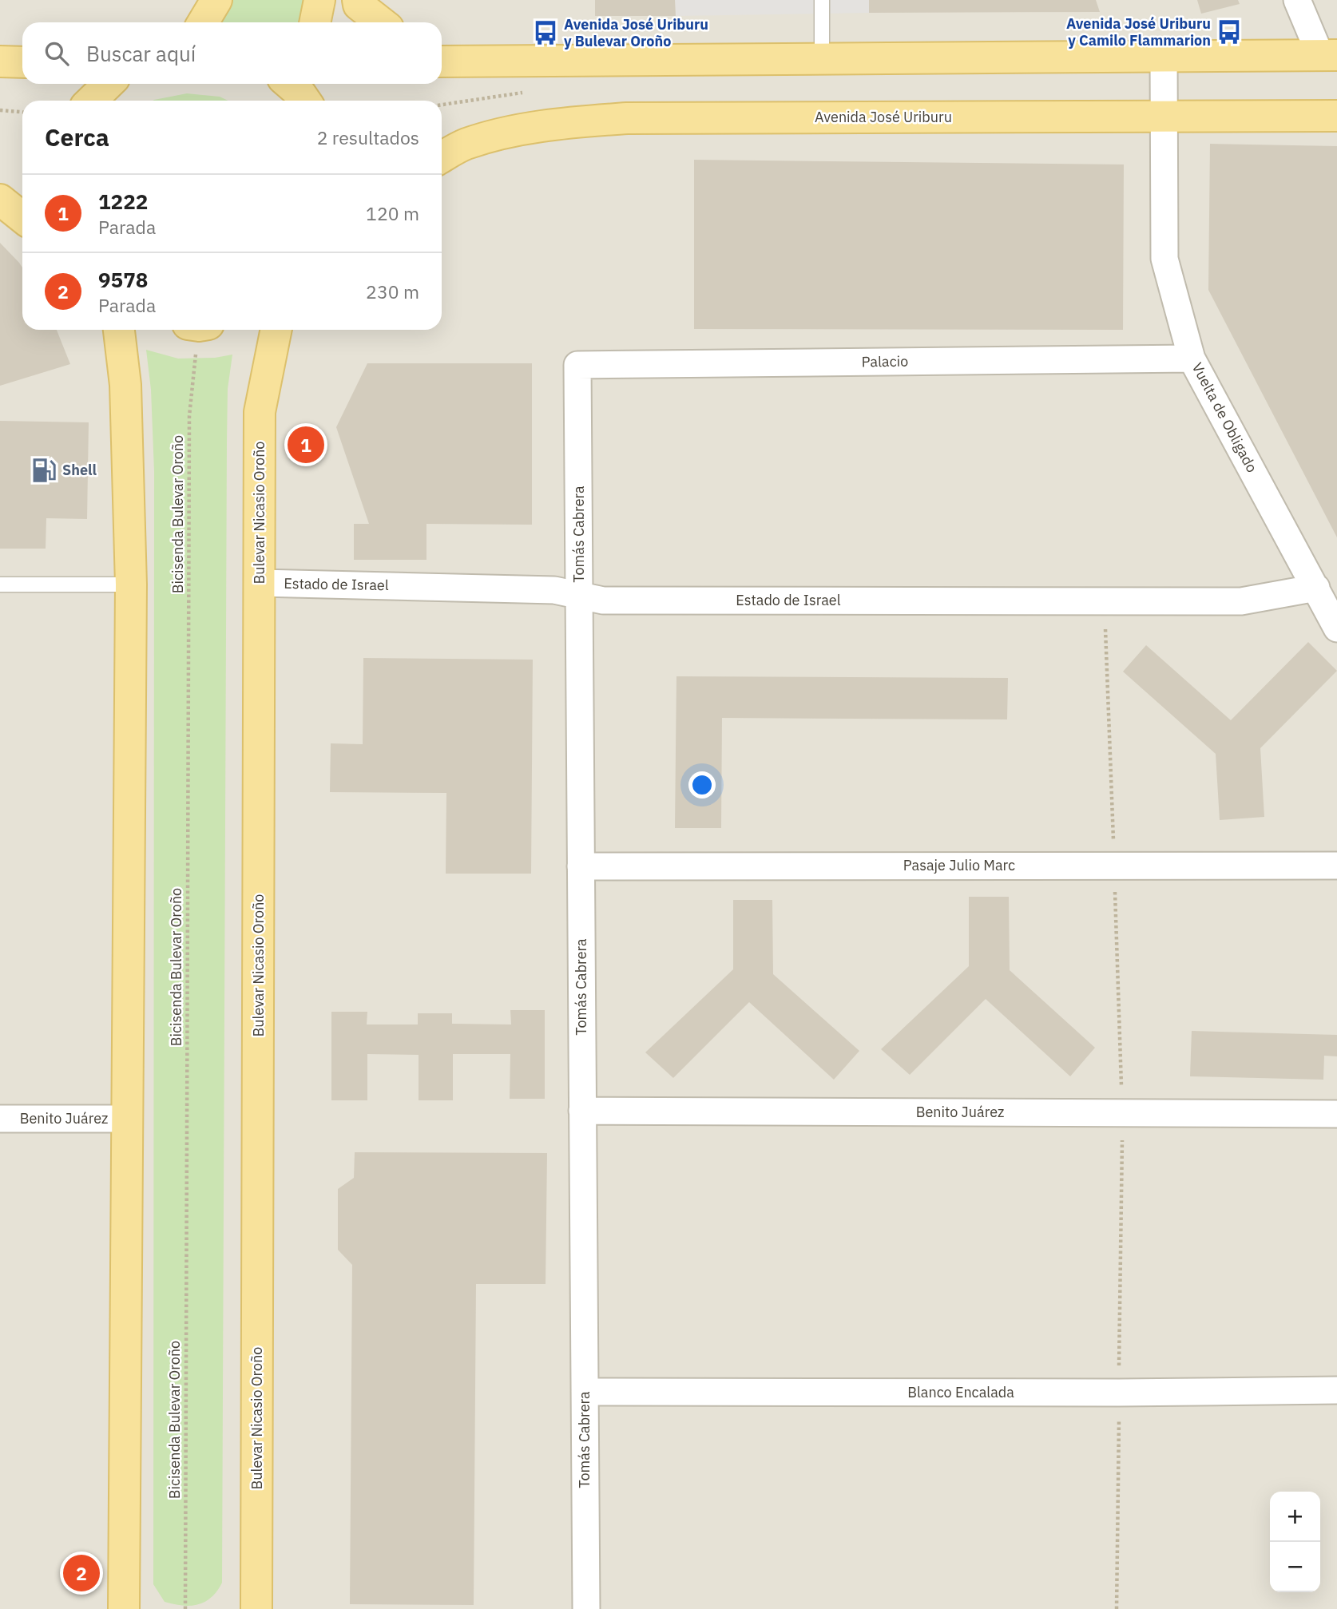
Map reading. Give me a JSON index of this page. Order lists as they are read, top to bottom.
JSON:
{
  "streets": {
    "main road": ["Avenida José Uriburu", "Bulevar Nicasio Oroño"],
    "street": [
      "Palacio",
      "Vuelta de Obligado",
      "Tomás Cabrera",
      "Estado de Israel",
      "Pasaje Julio Marc",
      "Benito Juárez",
      "Blanco Encalada"
    ],
    "path": ["Bicisenda Bulevar Oroño"]
  },
  "crossings": [
    ["Avenida José Uriburu", "Vuelta de Obligado"],
    ["Palacio", "Vuelta de Obligado"],
    ["Palacio", "Tomás Cabrera"],
    ["Vuelta de Obligado", "Estado de Israel"],
    ["Bulevar Nicasio Oroño", "Estado de Israel"],
    ["Tomás Cabrera", "Estado de Israel"],
    ["Tomás Cabrera", "Pasaje Julio Marc"],
    ["Tomás Cabrera", "Benito Juárez"],
    ["Tomás Cabrera", "Blanco Encalada"]
  ],
  "places": {
    "bus stop": ["Avenida José Uriburu y Camilo Flammarion", "Avenida José Uriburu y Bulevar Oroño"],
    "fuel station": ["Shell"]
  },
  "page": {
    "search": "Buscar aquí",
    "heading": ["Cerca", "2 resultados"],
    "list": [
      {
        "mark": "1",
        "name": "1222",
        "note": "Parada",
        "value": "120 m"
      },
      {
        "mark": "2",
        "name": "9578",
        "note": "Parada",
        "value": "230 m"
      }
    ],
    "pins": ["1", "2"],
    "map_buttons": ["+", "−"]
  }
}
